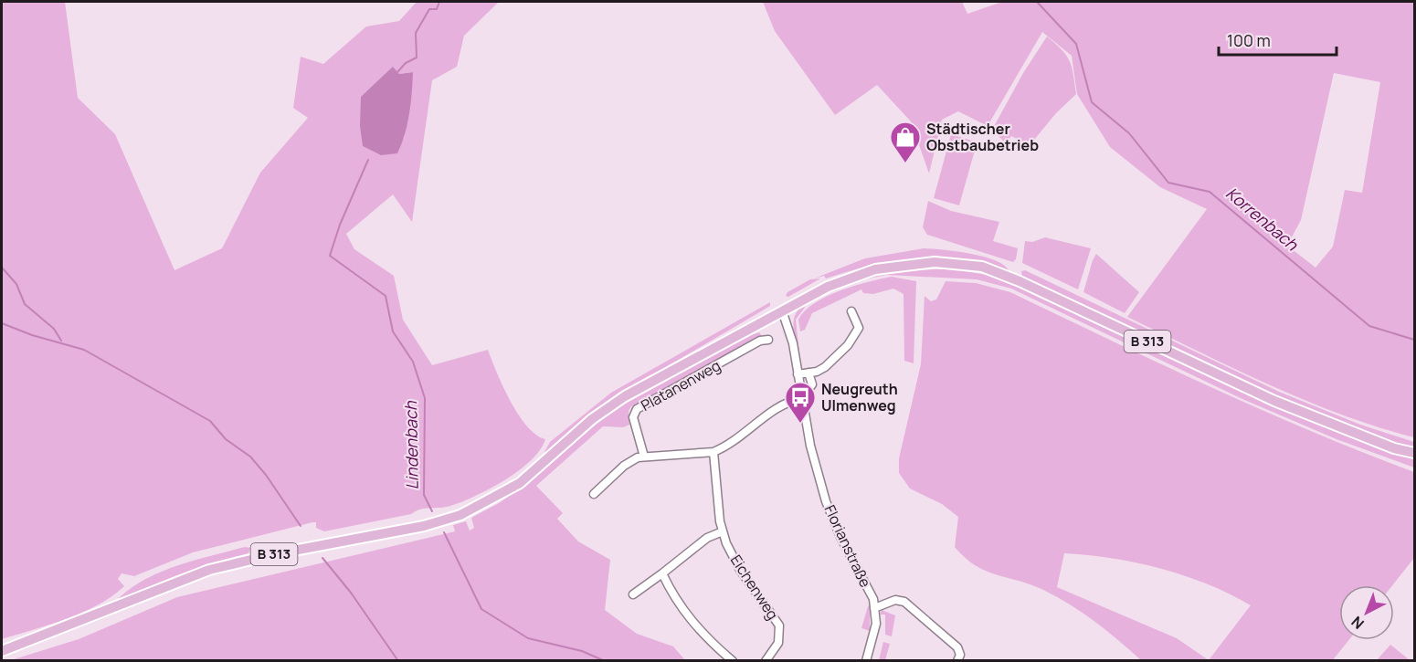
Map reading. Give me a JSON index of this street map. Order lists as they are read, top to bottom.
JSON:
{
  "streets": {
    "main road": ["B 313"],
    "street": ["Platanenweg", "Florianstraße", "Eichenweg"]
  },
  "crossings": [
    ["B 313", "Florianstraße"]
  ],
  "water": ["Korrenbach", "Lindenbach"],
  "places": {
    "shop": ["Städtischer Obstbaubetrieb"],
    "bus stop": ["Neugreuth Ulmenweg"]
  },
  "scale_bar": "100 m",
  "north": "bottom left"
}
